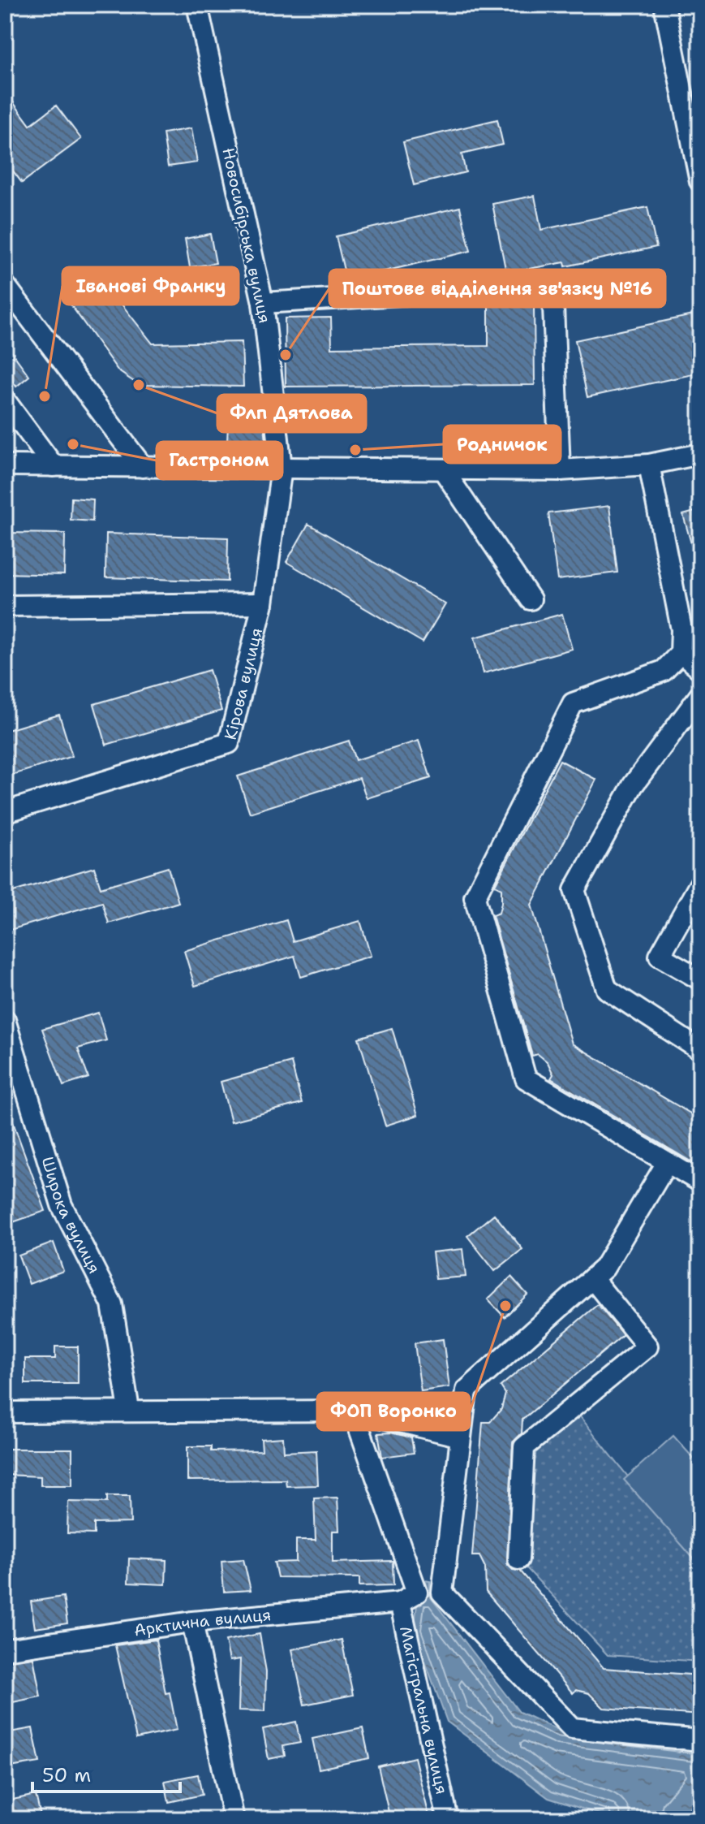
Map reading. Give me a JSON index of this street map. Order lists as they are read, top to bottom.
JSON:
{
  "streets": {
    "street": [
      "Новосибірська вулиця",
      "Кірова вулиця",
      "Широка вулиця",
      "Арктична вулиця",
      "Магістральна вулиця"
    ]
  },
  "crossings": [
    ["Новосибірська вулиця", "Кірова вулиця"],
    ["Арктична вулиця", "Магістральна вулиця"]
  ],
  "places": [
    "Поштове відділення зв'язку №16",
    "Флп Дятлова",
    "Іванові Франку",
    "Гастроном",
    "Родничок",
    "ФОП Воронко"
  ],
  "scale_bar": "50 m"
}
